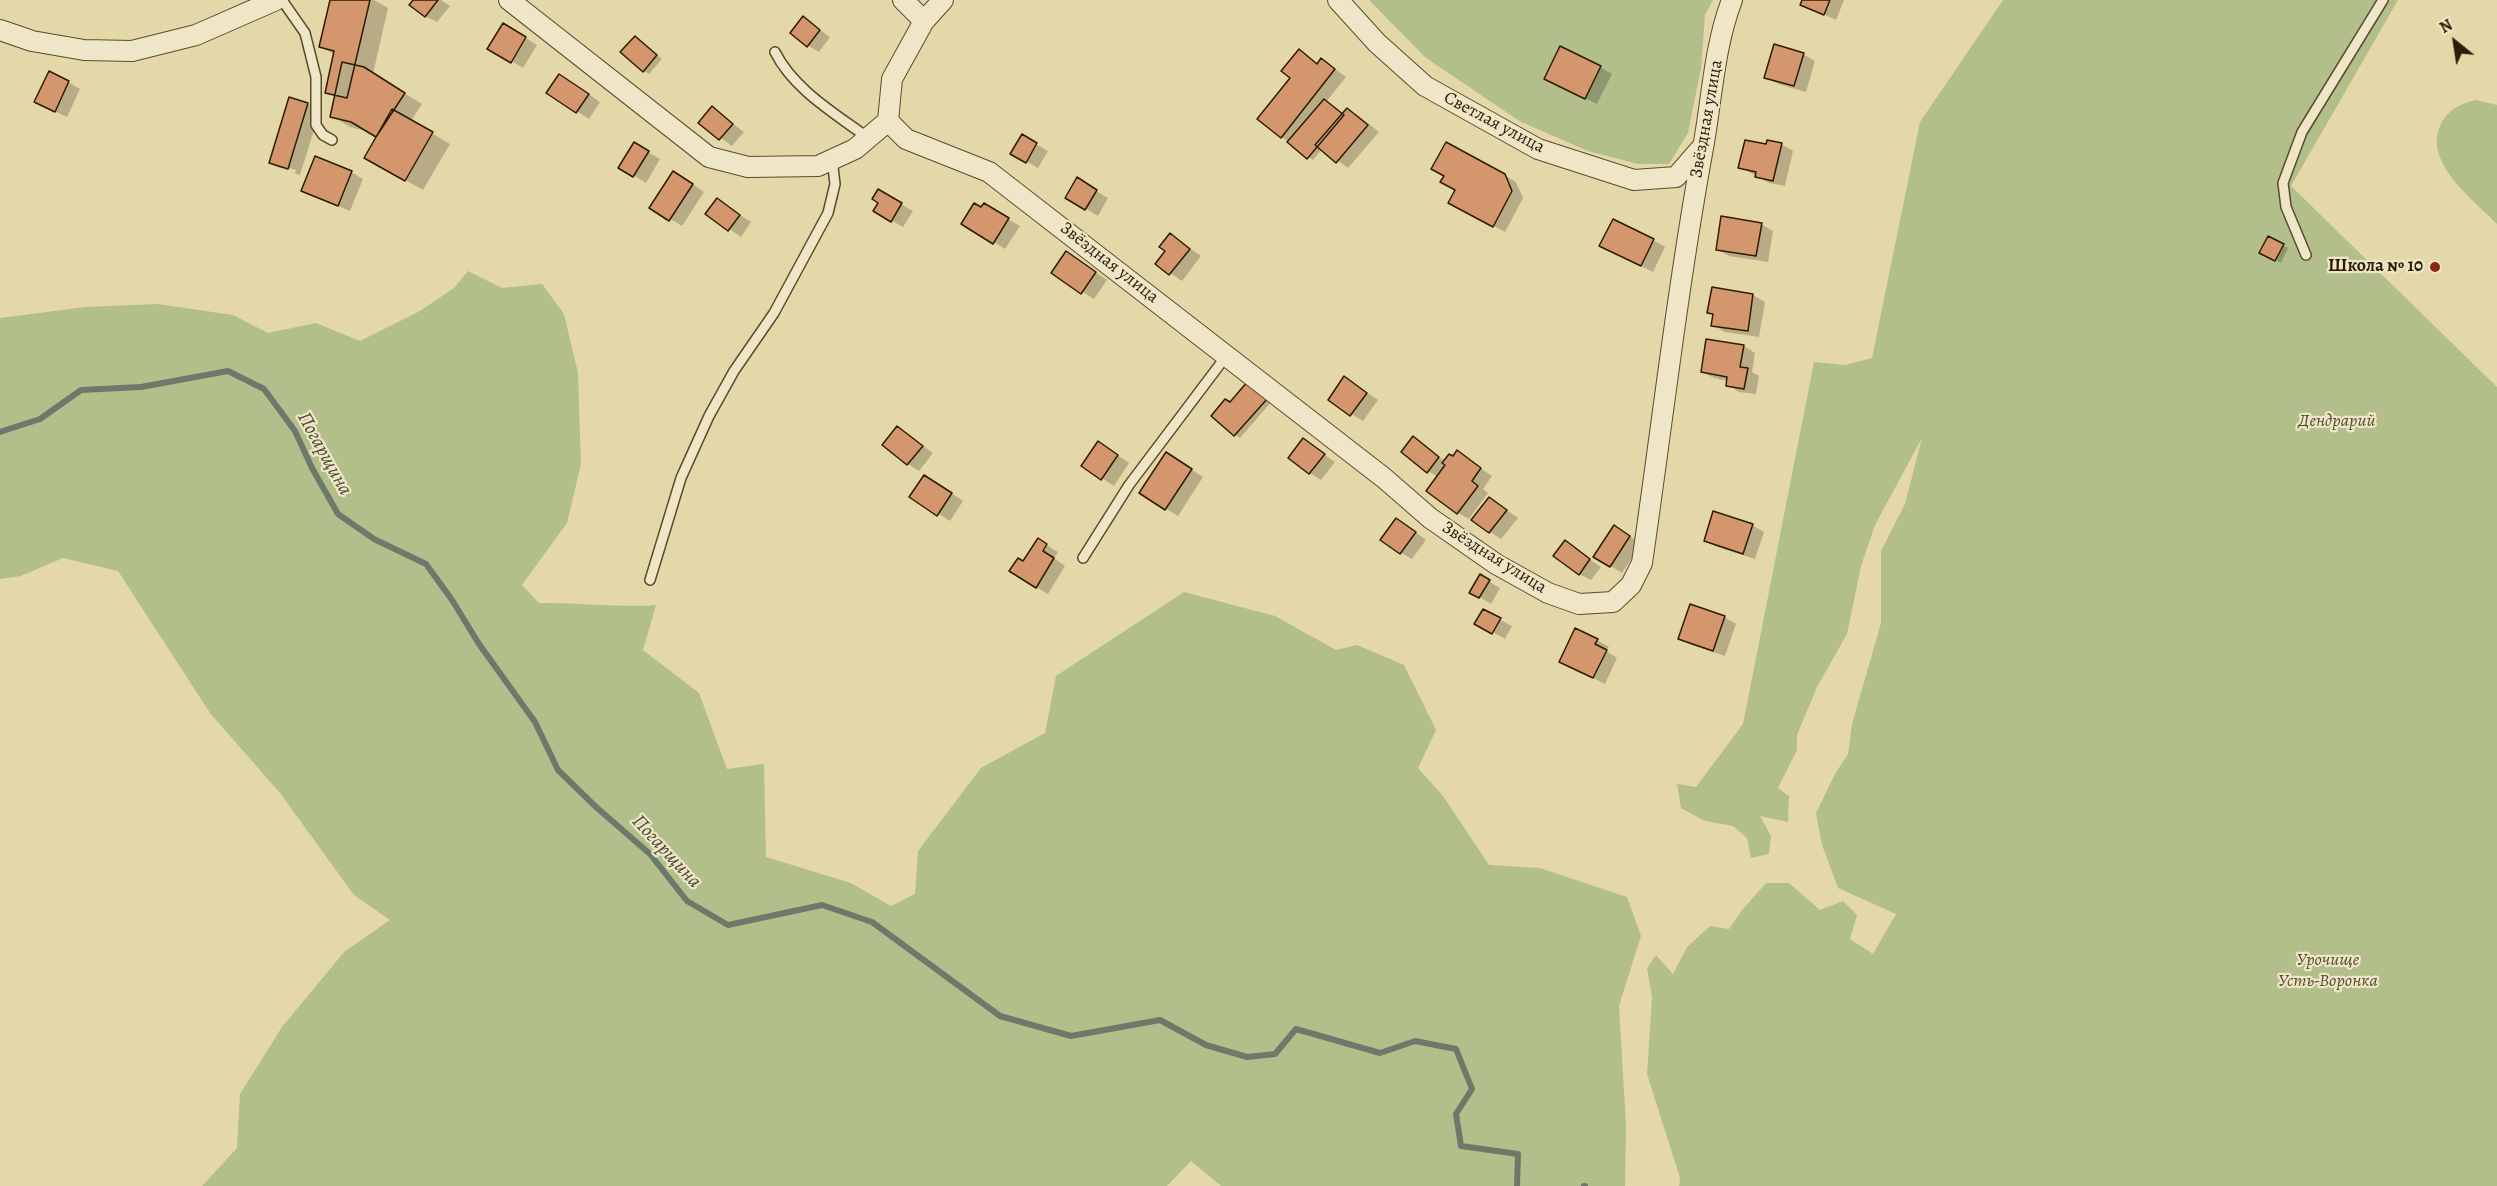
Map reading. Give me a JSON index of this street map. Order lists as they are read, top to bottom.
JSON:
{
  "streets": {
    "street": ["Звёздная улица", "Светлая улица"]
  },
  "crossings": [
    ["Звёздная улица", "Светлая улица"]
  ],
  "water": ["Погарщина"],
  "parks": ["Дендрарий", "Урочище Усть-Воронка"],
  "places": ["Школа № 10"],
  "north": "top left"
}
